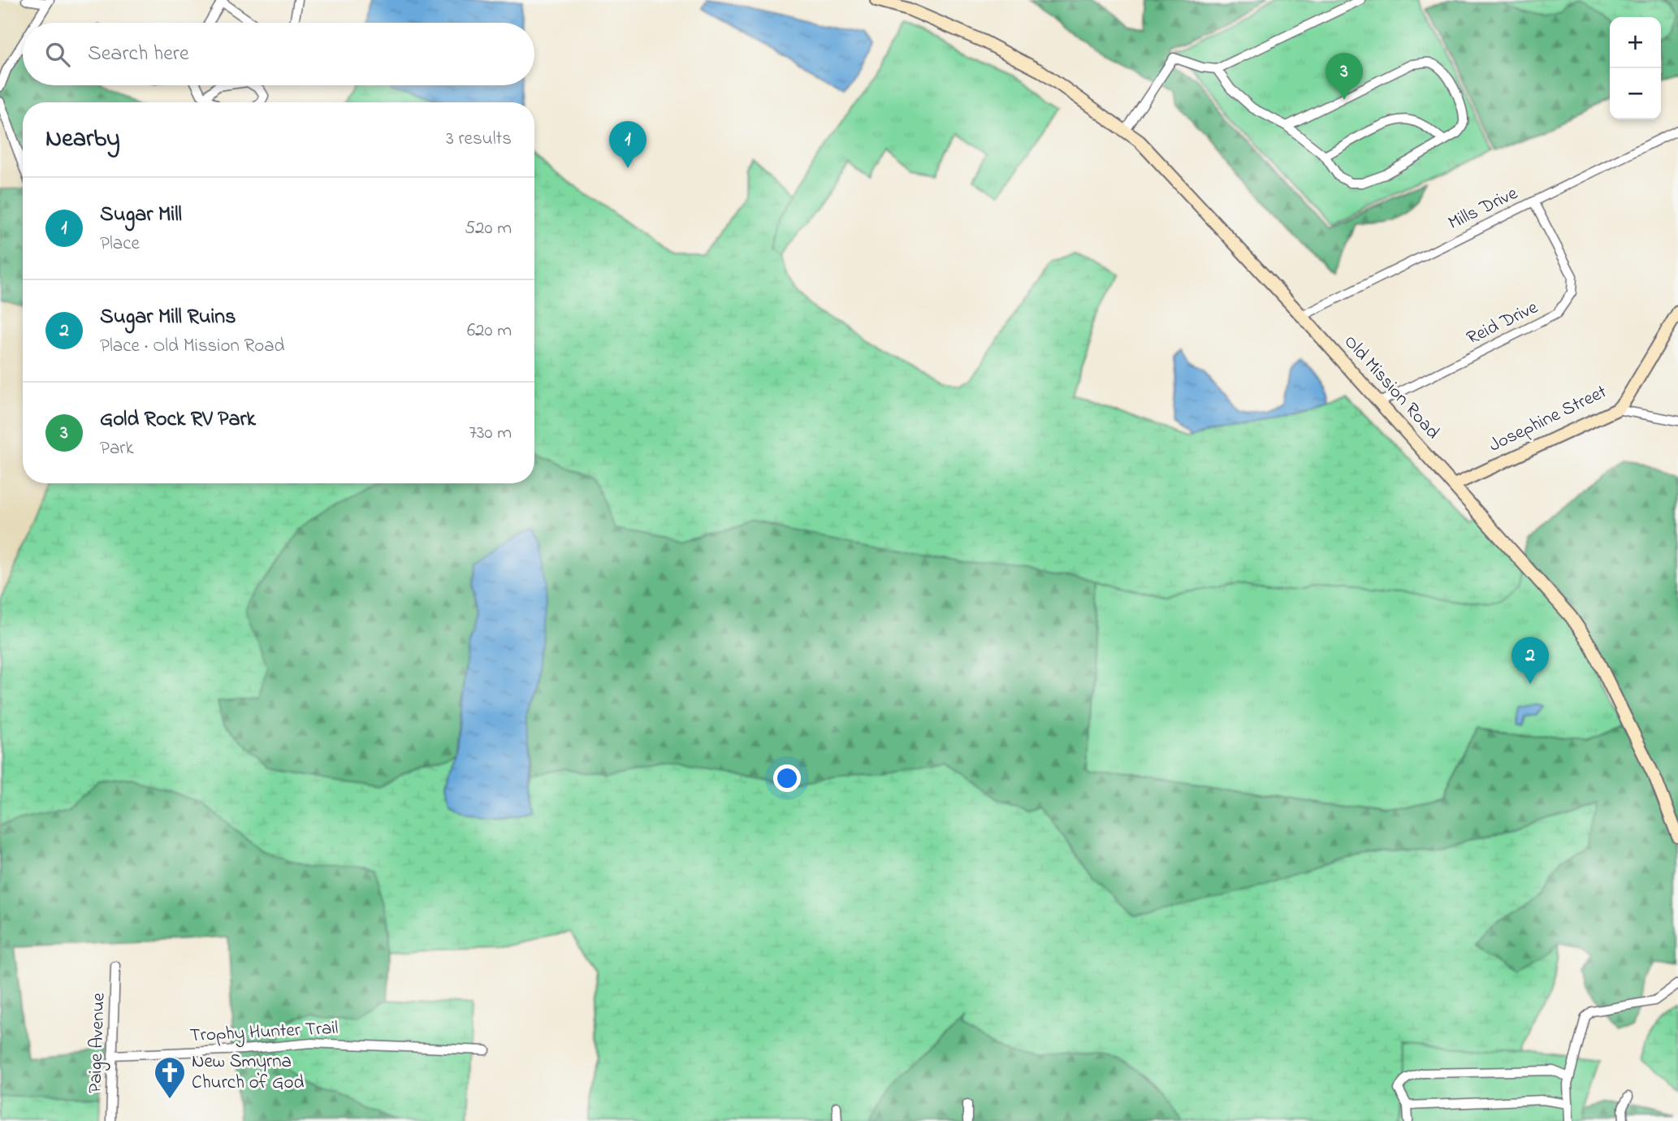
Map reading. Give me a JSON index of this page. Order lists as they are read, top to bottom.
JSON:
{
  "streets": {
    "street": [
      "Mills Drive",
      "Reid Drive",
      "Old Mission Road",
      "Josephine Street",
      "Trophy Hunter Trail",
      "Paige Avenue"
    ]
  },
  "crossings": [
    ["Mills Drive", "Reid Drive"],
    ["Mills Drive", "Old Mission Road"],
    ["Reid Drive", "Old Mission Road"],
    ["Old Mission Road", "Josephine Street"],
    ["Trophy Hunter Trail", "Paige Avenue"]
  ],
  "places": {
    "church": ["New Smyrna Church of God"]
  },
  "page": {
    "map_buttons": ["+", "−"],
    "search": "Search here",
    "pins": ["3", "1", "2"],
    "heading": ["Nearby", "3 results"],
    "list": [
      {
        "mark": "1",
        "name": "Sugar Mill",
        "note": "Place",
        "value": "520 m"
      },
      {
        "mark": "2",
        "name": "Sugar Mill Ruins",
        "note": "Place · Old Mission Road",
        "value": "620 m"
      },
      {
        "mark": "3",
        "name": "Gold Rock RV Park",
        "note": "Park",
        "value": "730 m"
      }
    ]
  }
}
